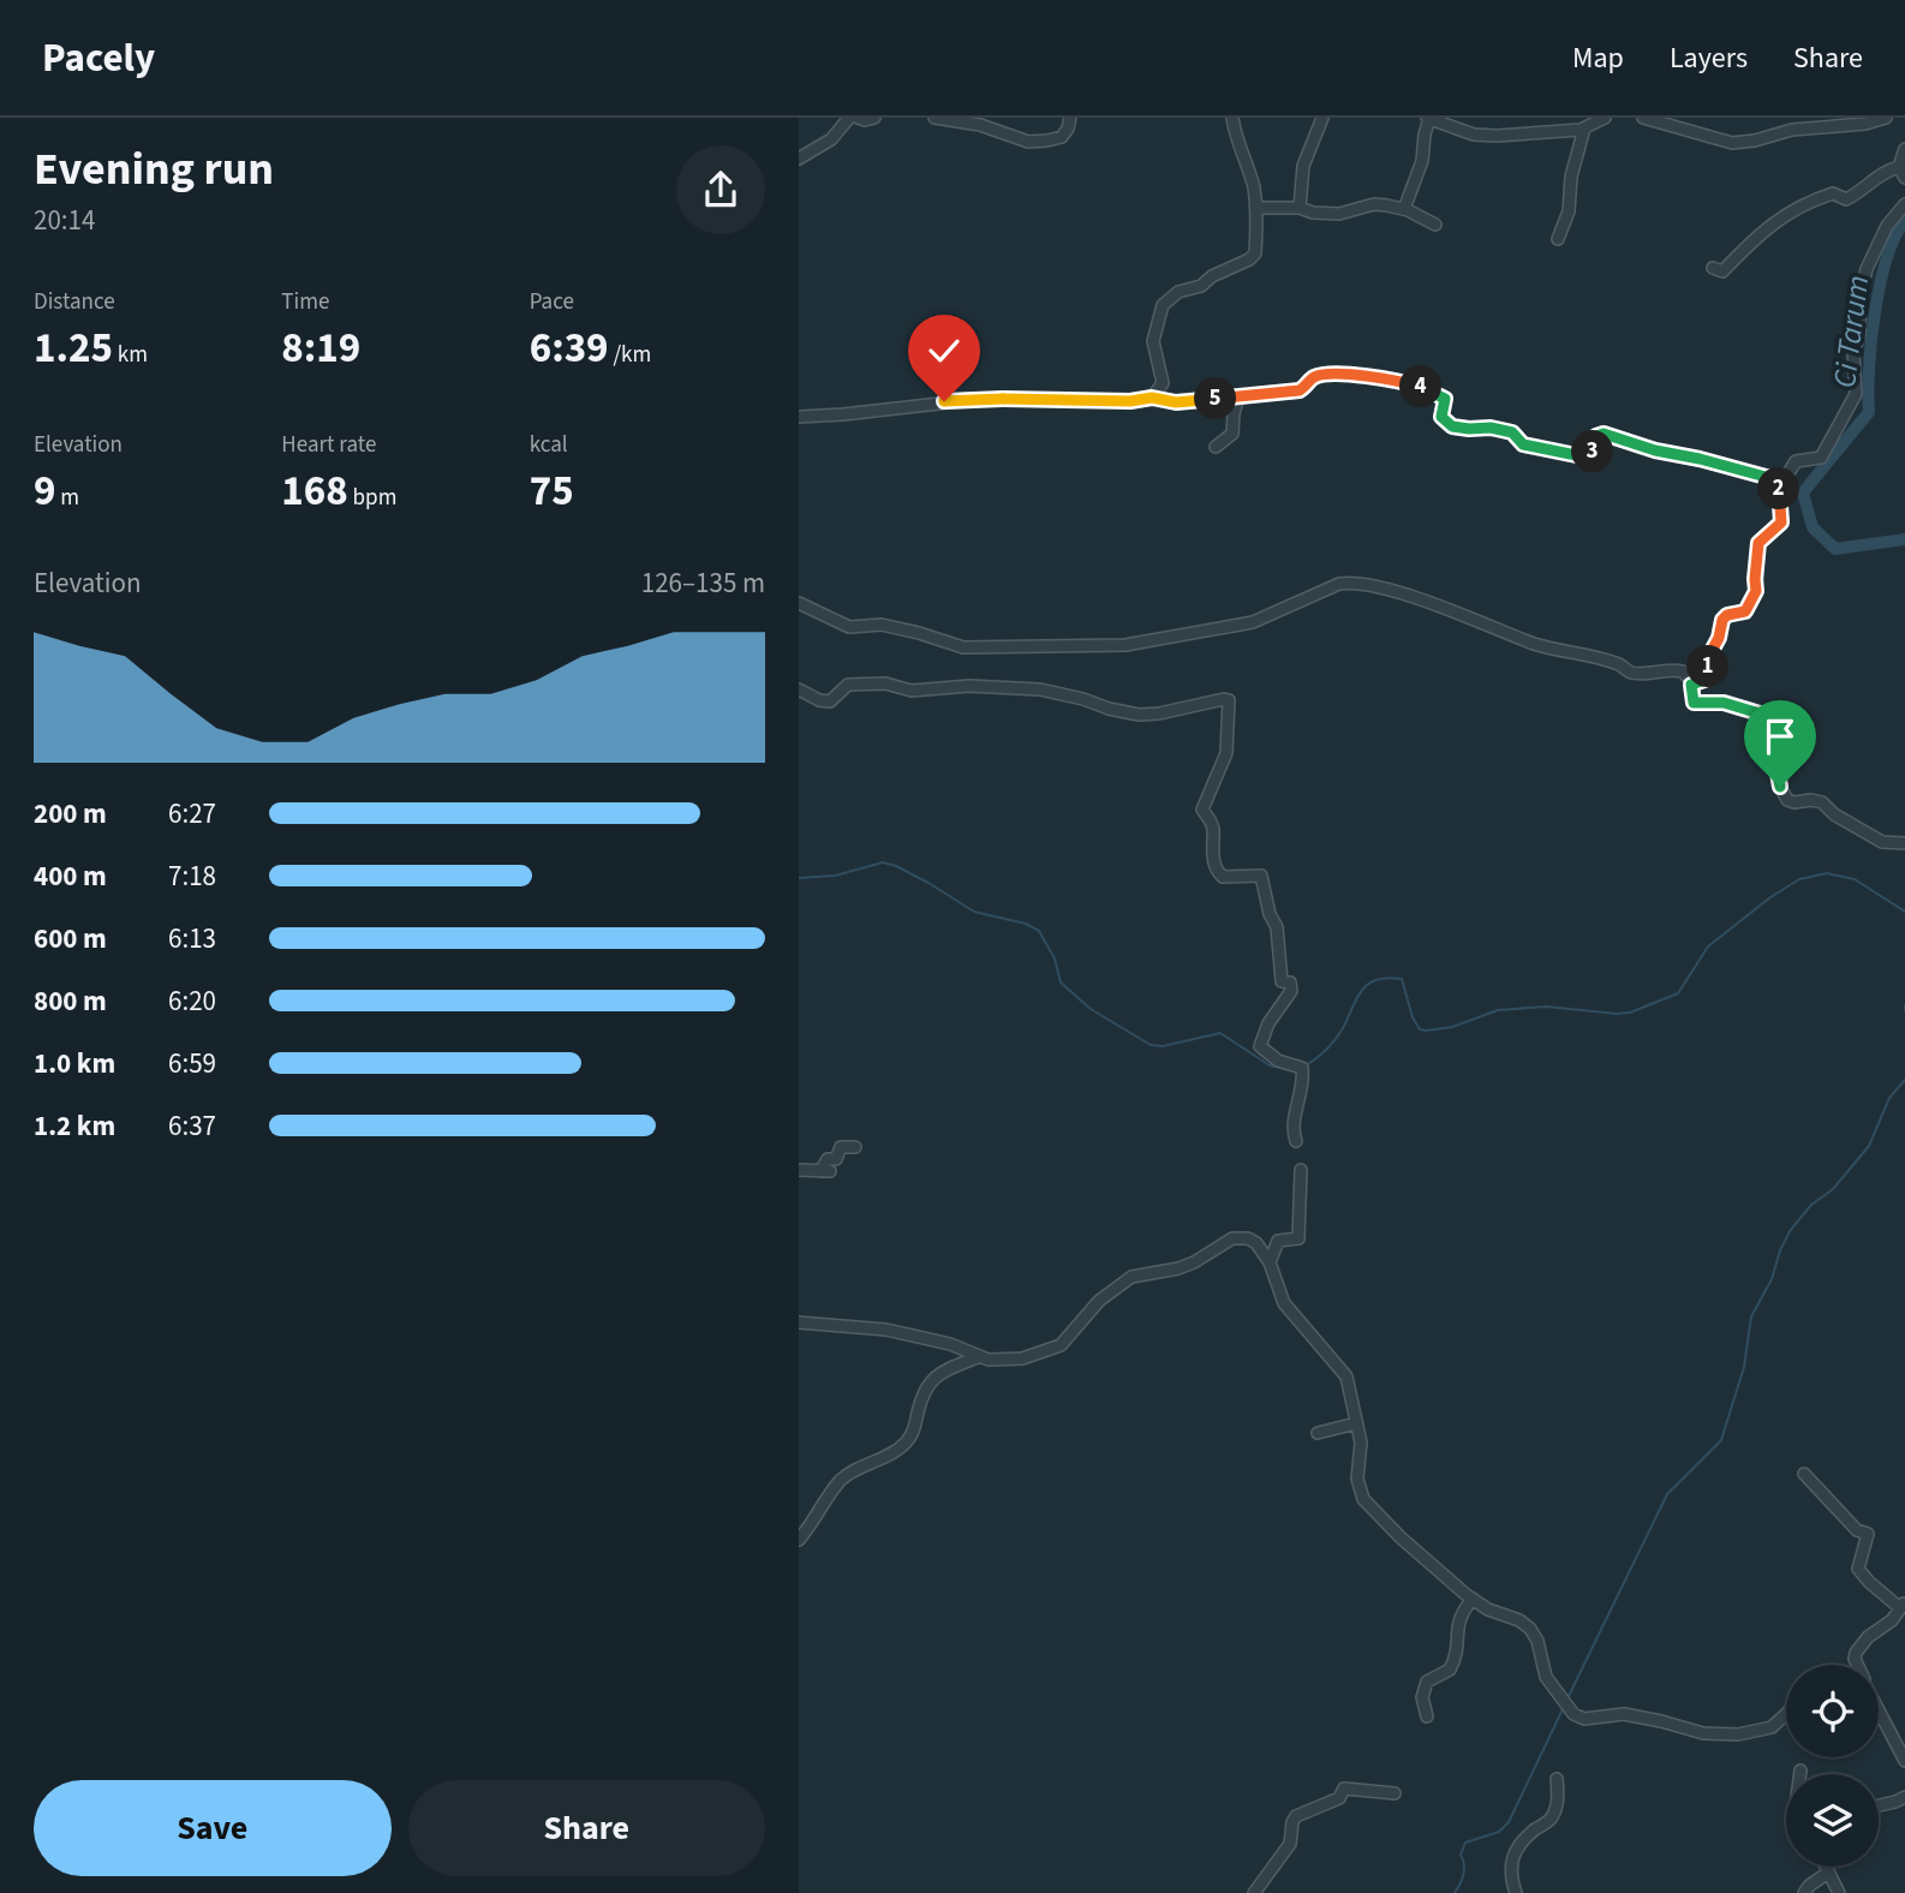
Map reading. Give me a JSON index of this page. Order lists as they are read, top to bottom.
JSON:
{
  "water": ["Ci Tarum"],
  "page": {
    "header": "Pacely",
    "nav": ["Map", "Layers", "Share"],
    "heading": ["Evening run", "20:14"],
    "stats": [
      ["Distance", "1.25 km"],
      ["Time", "8:19"],
      ["Pace", "6:39 /km"],
      ["Elevation", "9 m"],
      ["Heart rate", "168 bpm"],
      ["kcal", "75"]
    ],
    "pins": [
      "4",
      "5",
      "3",
      "2",
      "1"
    ],
    "chart": ["Elevation", "126–135 m"],
    "list": [
      {
        "name": "200 m",
        "note": "6:27"
      },
      {
        "name": "400 m",
        "note": "7:18"
      },
      {
        "name": "600 m",
        "note": "6:13"
      },
      {
        "name": "800 m",
        "note": "6:20"
      },
      {
        "name": "1.0 km",
        "note": "6:59"
      },
      {
        "name": "1.2 km",
        "note": "6:37"
      }
    ],
    "buttons": ["Save", "Share"]
  }
}
